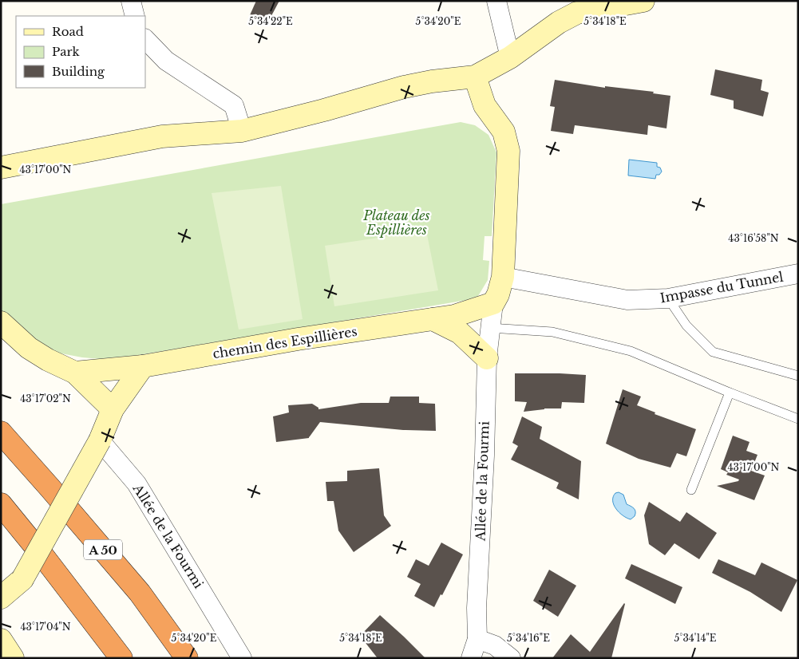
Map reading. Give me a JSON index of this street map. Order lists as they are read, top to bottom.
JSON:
{
  "streets": {
    "highway": ["A 50"],
    "street": ["Impasse du Tunnel", "chemin des Espillières", "Allée de la Fourmi"]
  },
  "crossings": [
    ["chemin des Espillières", "Allée de la Fourmi"]
  ],
  "parks": ["Plateau des Espillières"],
  "legend": ["Road", "Park", "Building"],
  "coordinates": [
    "5°34'18\"E",
    "5°34'22\"E",
    "5°34'20\"E",
    "43°17'00\"N",
    "43°16'58\"N",
    "43°17'02\"N",
    "43°17'04\"N",
    "5°34'16\"E",
    "5°34'14\"E"
  ]
}
